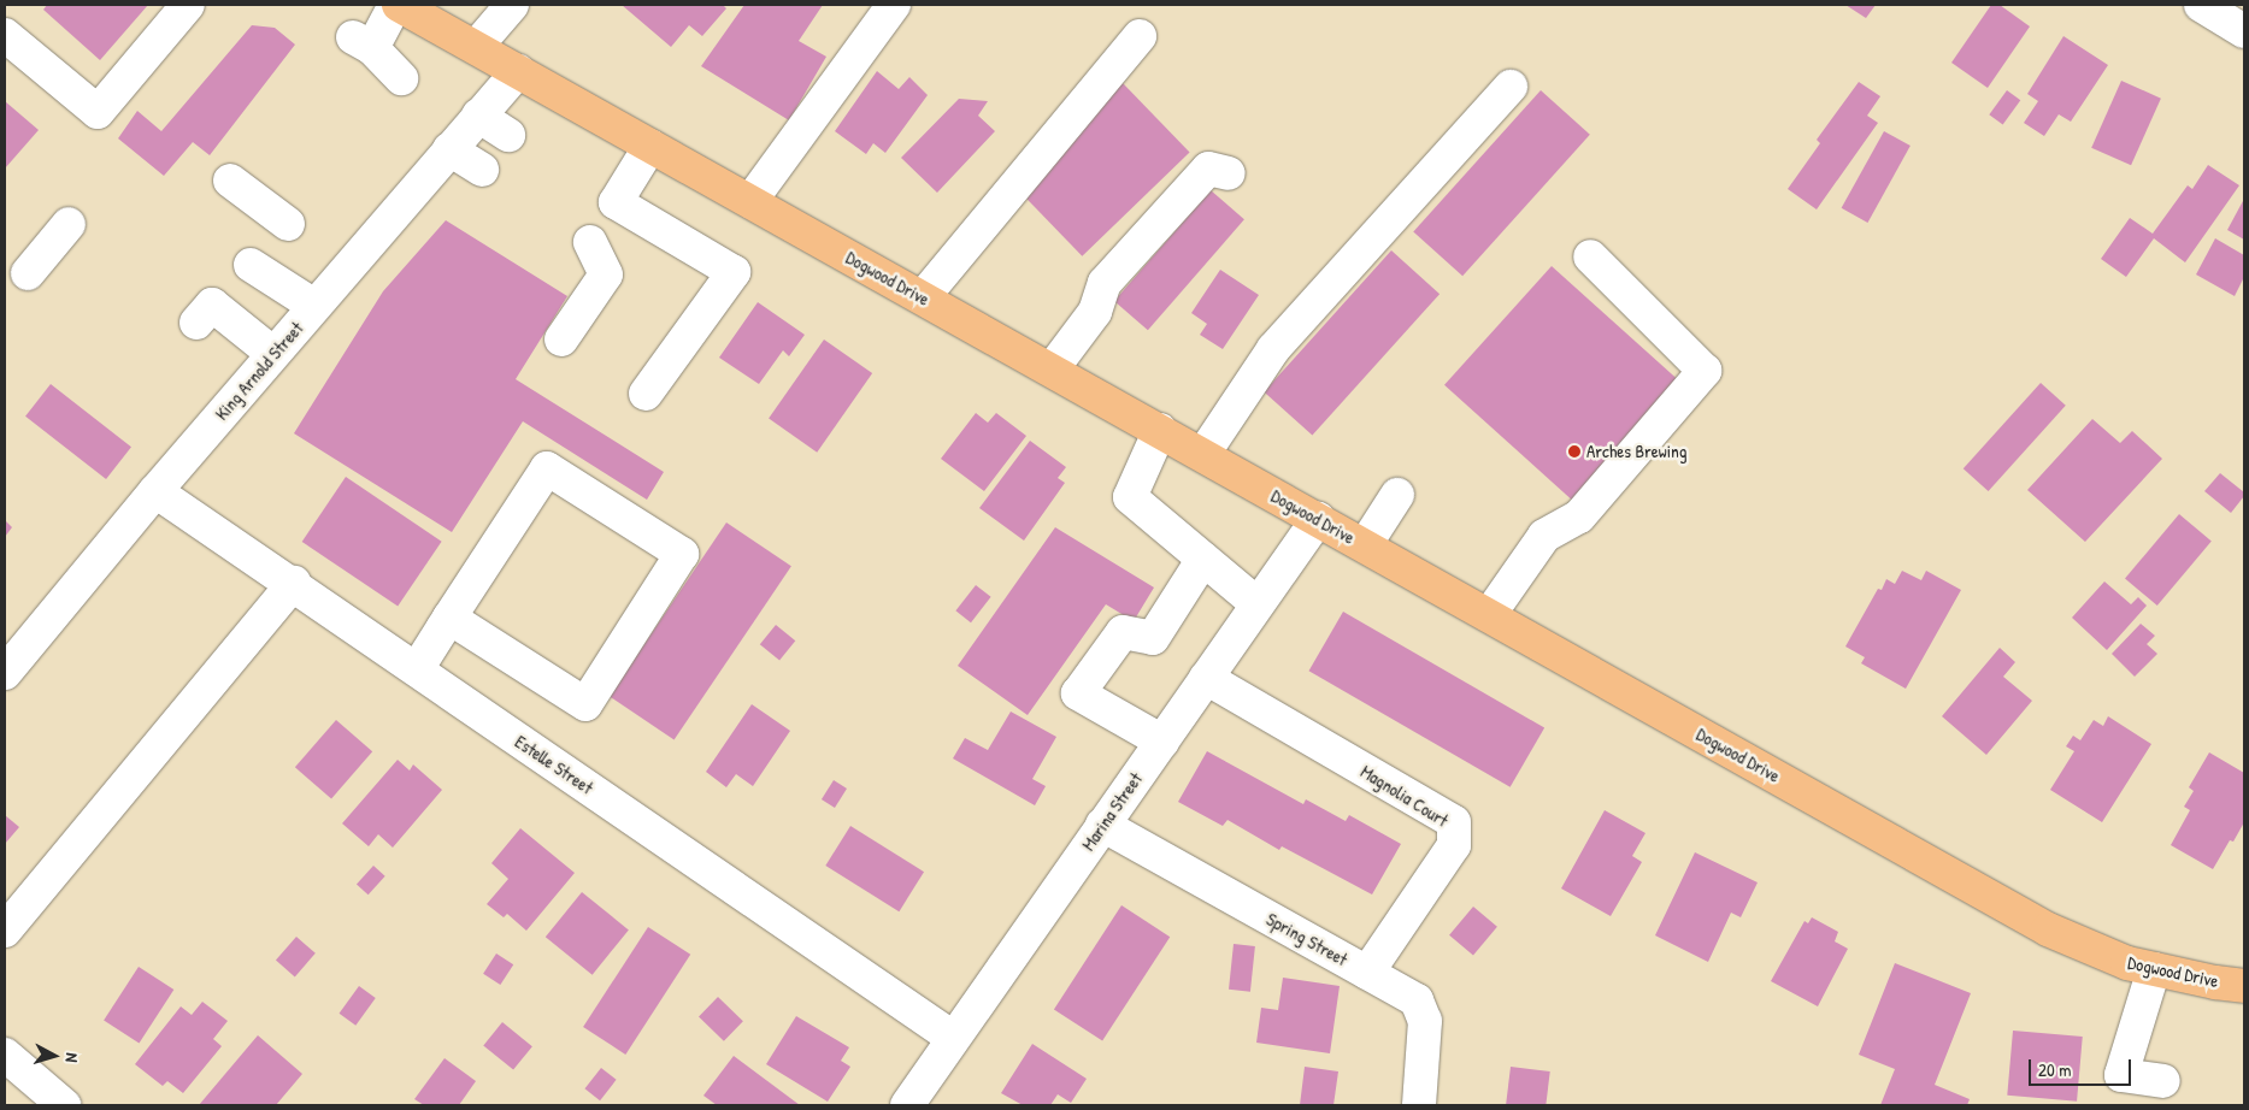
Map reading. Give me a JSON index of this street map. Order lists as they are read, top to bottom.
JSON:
{
  "streets": {
    "main road": ["Dogwood Drive"],
    "street": [
      "King Arnold Street",
      "Estelle Street",
      "Magnolia Court",
      "Marina Street",
      "Spring Street"
    ]
  },
  "crossings": [
    ["Dogwood Drive", "King Arnold Street"],
    ["Dogwood Drive", "Marina Street"],
    ["King Arnold Street", "Estelle Street"],
    ["Estelle Street", "Marina Street"],
    ["Magnolia Court", "Marina Street"],
    ["Magnolia Court", "Spring Street"],
    ["Marina Street", "Spring Street"]
  ],
  "places": ["Arches Brewing"],
  "scale_bar": "20 m",
  "north": "right"
}
